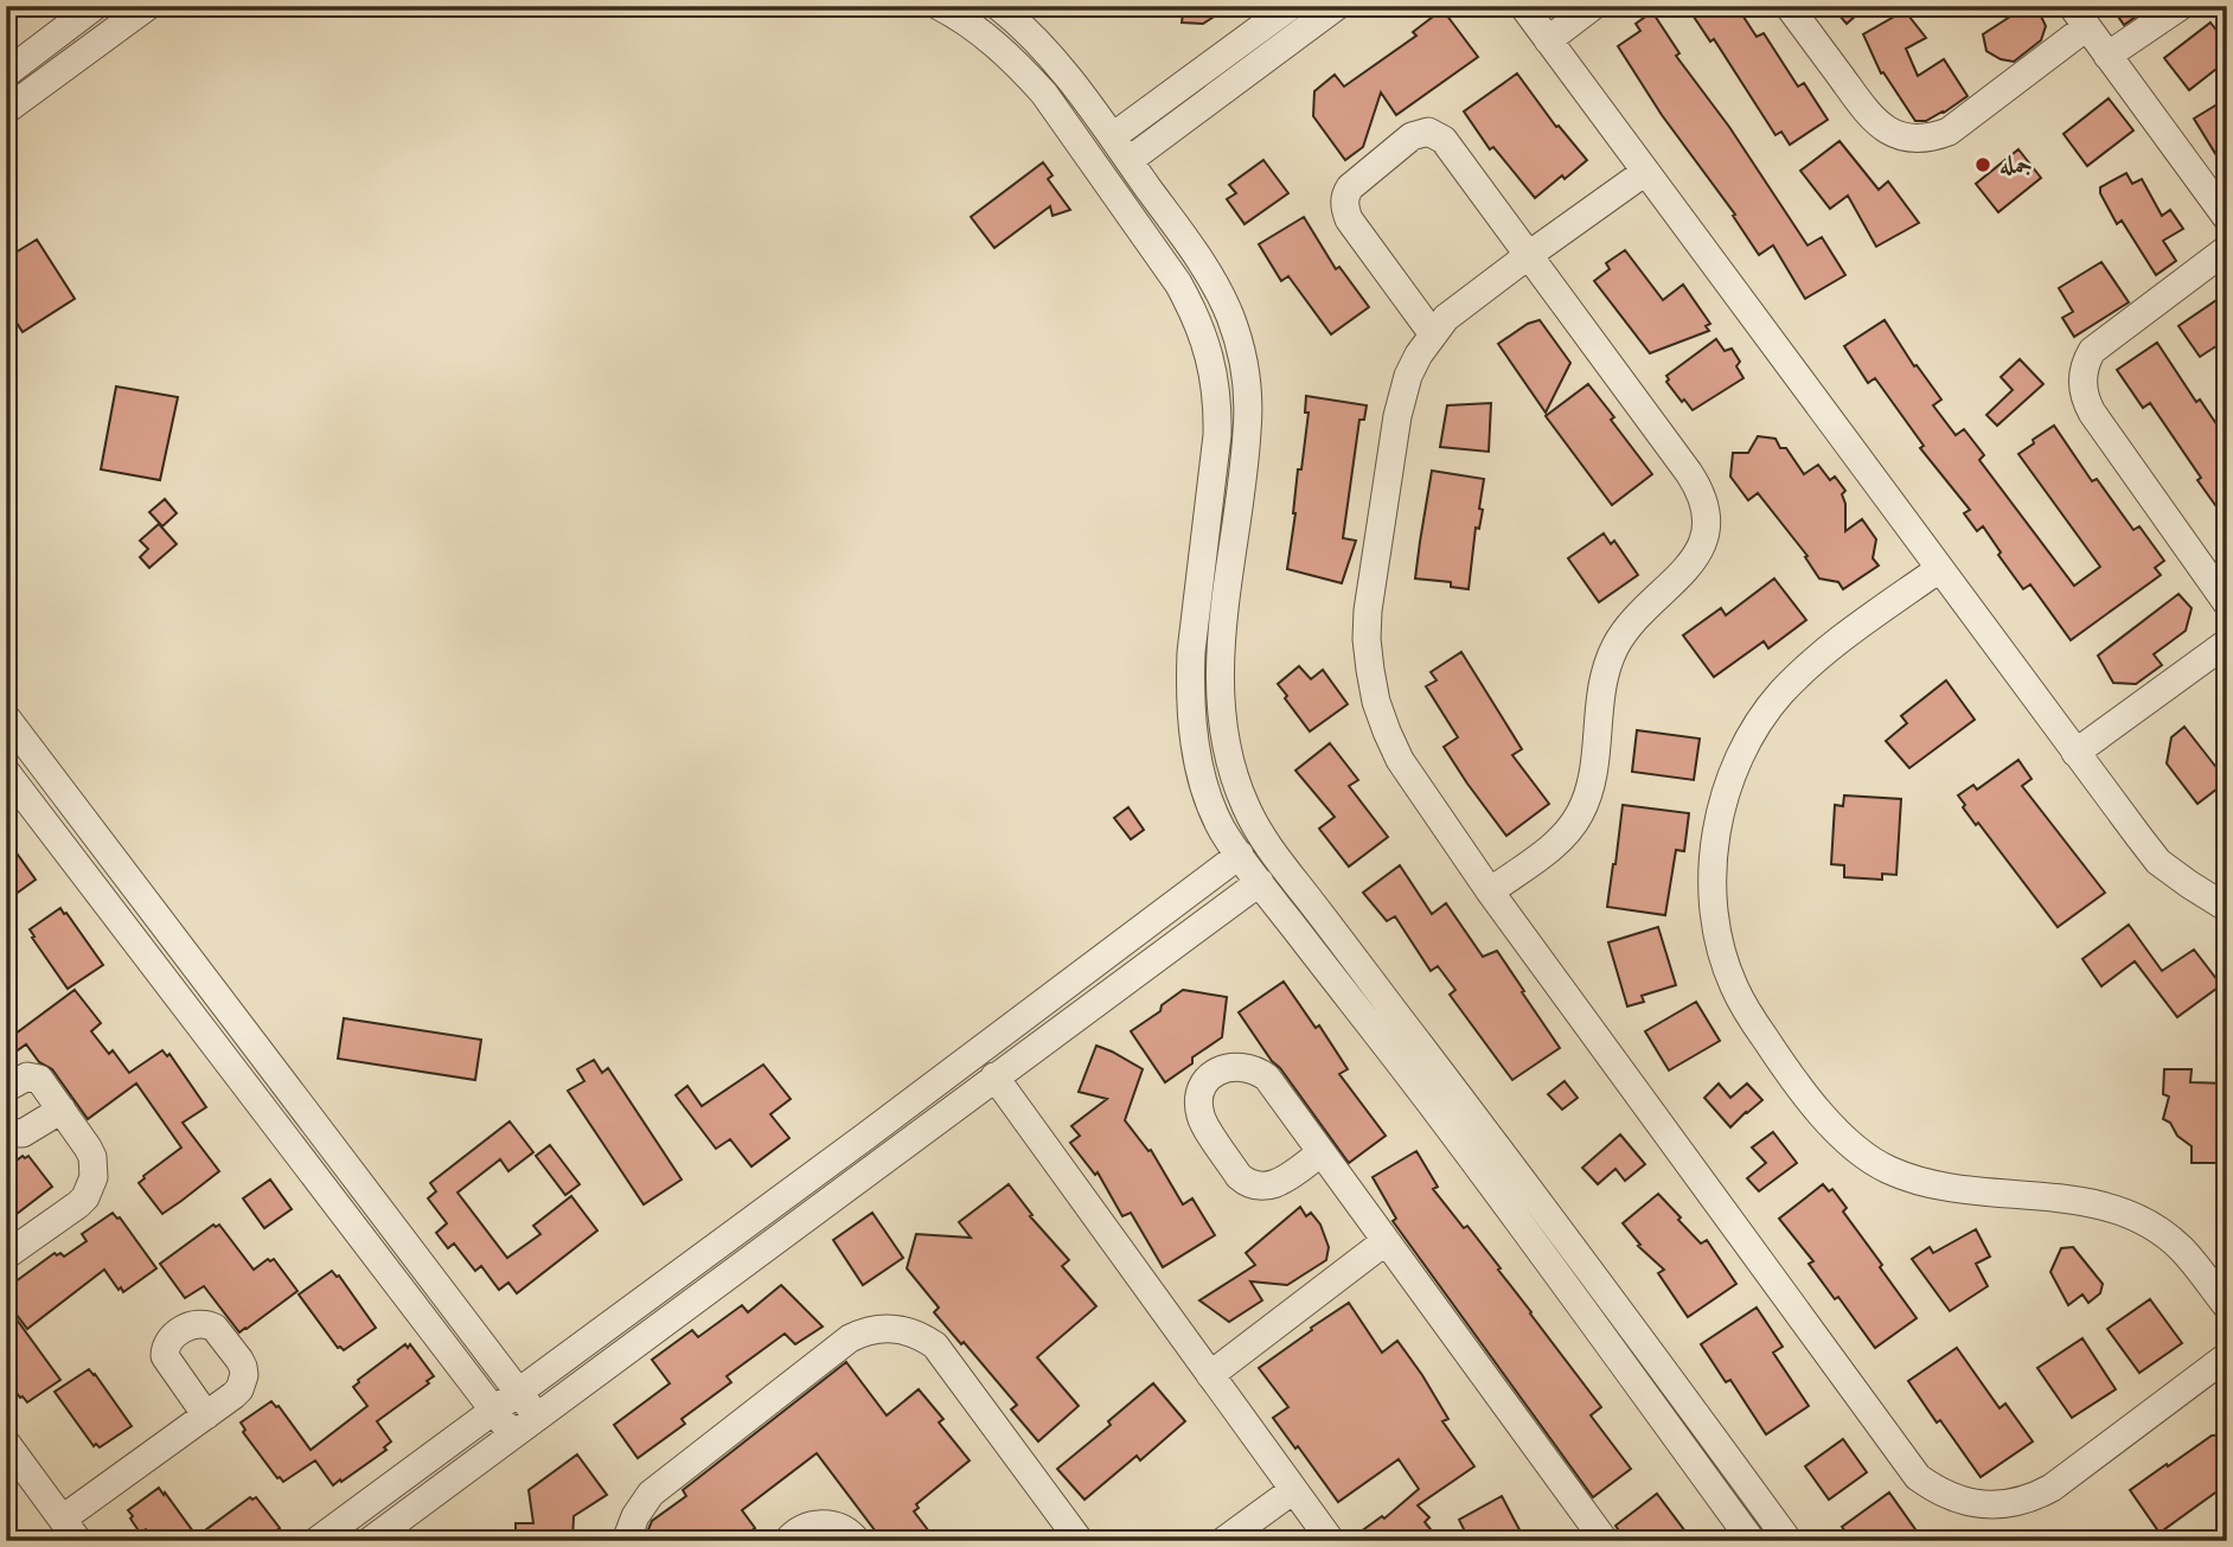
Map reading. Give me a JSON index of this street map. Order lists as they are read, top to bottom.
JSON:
{
  "places": ["جمله"]
}
